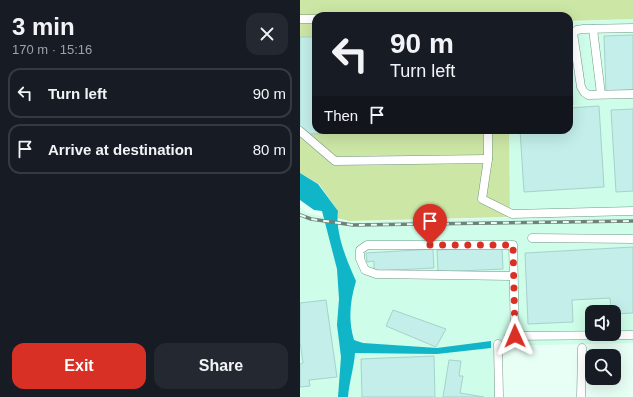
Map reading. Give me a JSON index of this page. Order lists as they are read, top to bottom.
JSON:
{
  "page": {
    "heading": ["3 min", "170 m · 15:16"],
    "turn": ["90 m", "Turn left"],
    "list": [
      {
        "name": "Turn left",
        "value": "90 m"
      },
      {
        "name": "Arrive at destination",
        "value": "80 m"
      }
    ],
    "then": "Then",
    "buttons": ["Exit", "Share"]
  }
}
